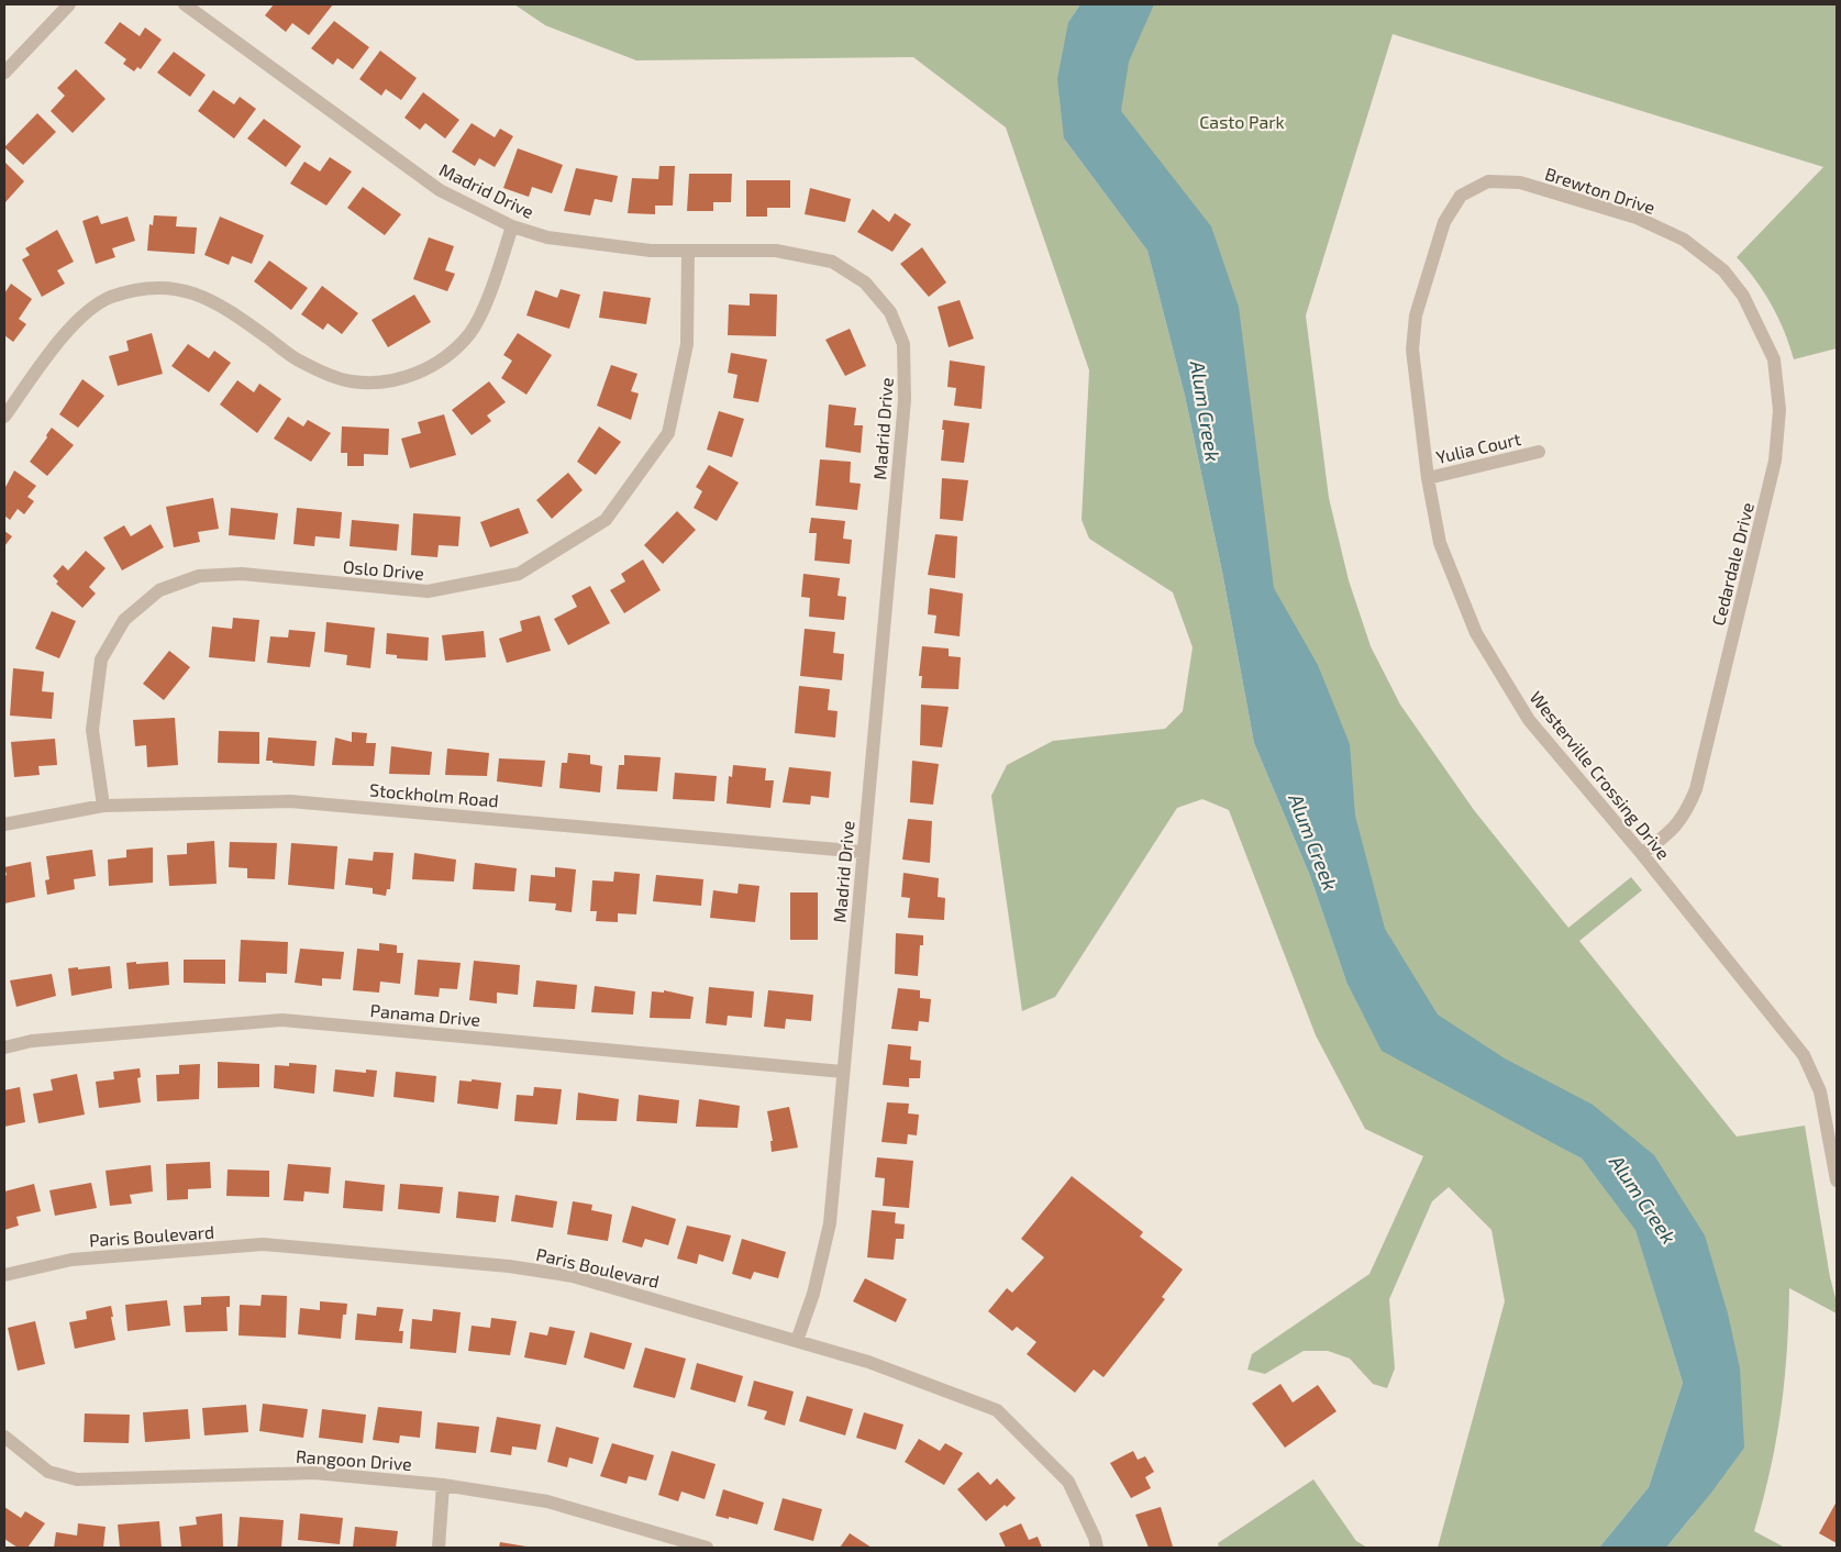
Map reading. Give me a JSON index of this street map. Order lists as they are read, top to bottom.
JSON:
{
  "streets": {
    "street": [
      "Madrid Drive",
      "Brewton Drive",
      "Yulia Court",
      "Cedardale Drive",
      "Oslo Drive",
      "Westerville Crossing Drive",
      "Stockholm Road",
      "Panama Drive",
      "Paris Boulevard",
      "Rangoon Drive"
    ]
  },
  "crossings": [
    ["Madrid Drive", "Oslo Drive"],
    ["Madrid Drive", "Stockholm Road"],
    ["Madrid Drive", "Panama Drive"],
    ["Madrid Drive", "Paris Boulevard"],
    ["Brewton Drive", "Cedardale Drive"],
    ["Brewton Drive", "Westerville Crossing Drive"],
    ["Yulia Court", "Westerville Crossing Drive"],
    ["Cedardale Drive", "Westerville Crossing Drive"],
    ["Oslo Drive", "Stockholm Road"]
  ],
  "water": ["Alum Creek"],
  "parks": ["Casto Park"]
}
